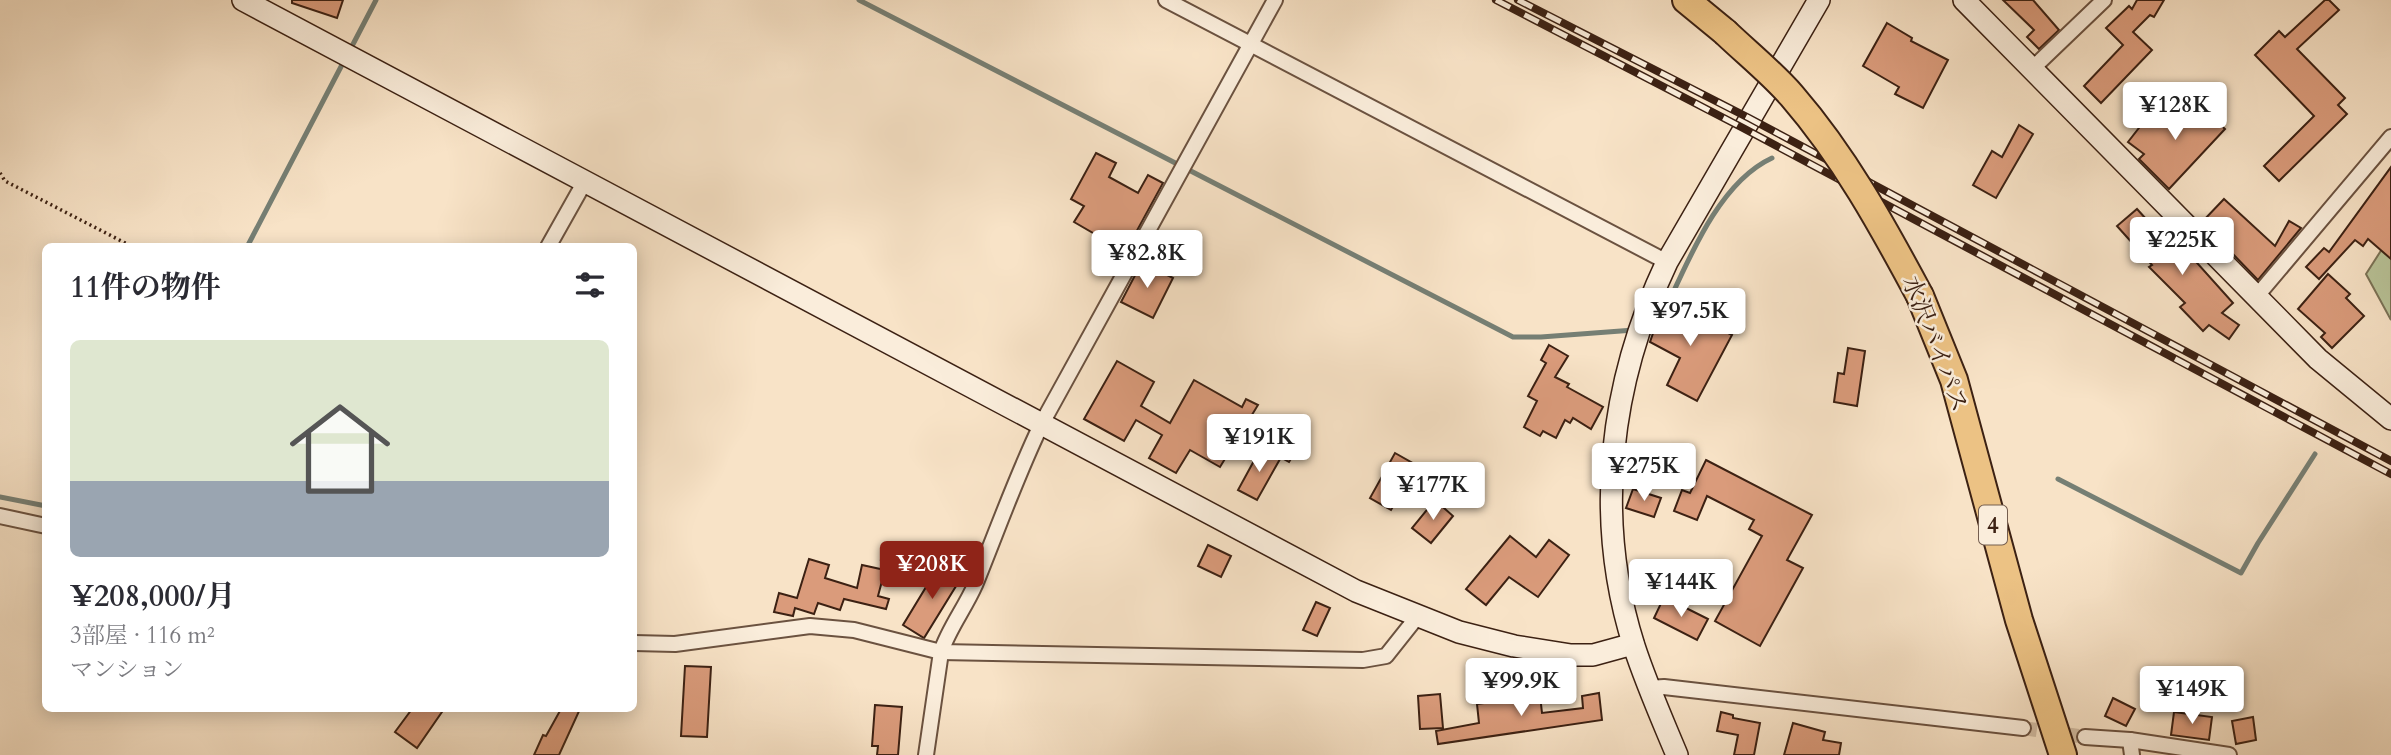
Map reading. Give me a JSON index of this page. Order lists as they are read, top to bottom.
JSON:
{
  "streets": {
    "highway": ["水沢バイパス", "4"]
  },
  "page": {
    "price": [
      "¥128K",
      "¥225K",
      "¥82.8K",
      "¥97.5K",
      "¥191K",
      "¥275K",
      "¥177K",
      "¥208K",
      "¥144K",
      "¥99.9K",
      "¥149K"
    ],
    "heading": "11件の物件",
    "list": [
      {
        "name": "¥208,000/月",
        "note": "3部屋 · 116 m² · マンション"
      }
    ]
  }
}
